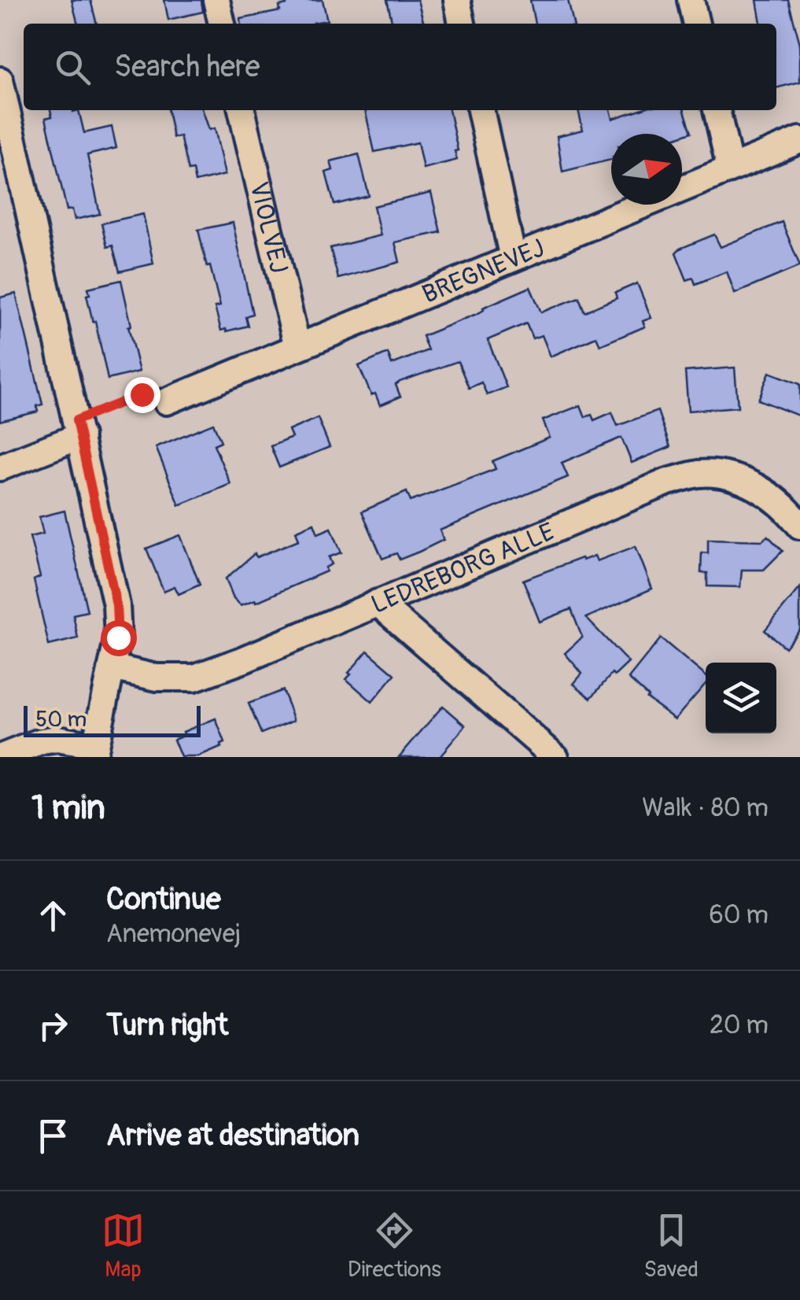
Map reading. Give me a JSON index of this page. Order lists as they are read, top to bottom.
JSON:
{
  "streets": {
    "street": ["VIOLVEJ", "BREGNEVEJ", "LEDREBORG ALLE"]
  },
  "crossings": [
    ["VIOLVEJ", "BREGNEVEJ"]
  ],
  "scale_bar": "50 m",
  "north": "right",
  "page": {
    "search": "Search here",
    "scale": "50 m",
    "heading": ["1 min", "Walk · 80 m"],
    "list": [
      ["Continue", "Anemonevej", "60 m"],
      ["Turn right", "20 m"],
      "Arrive at destination"
    ],
    "nav": ["Map", "Directions", "Saved"]
  }
}
